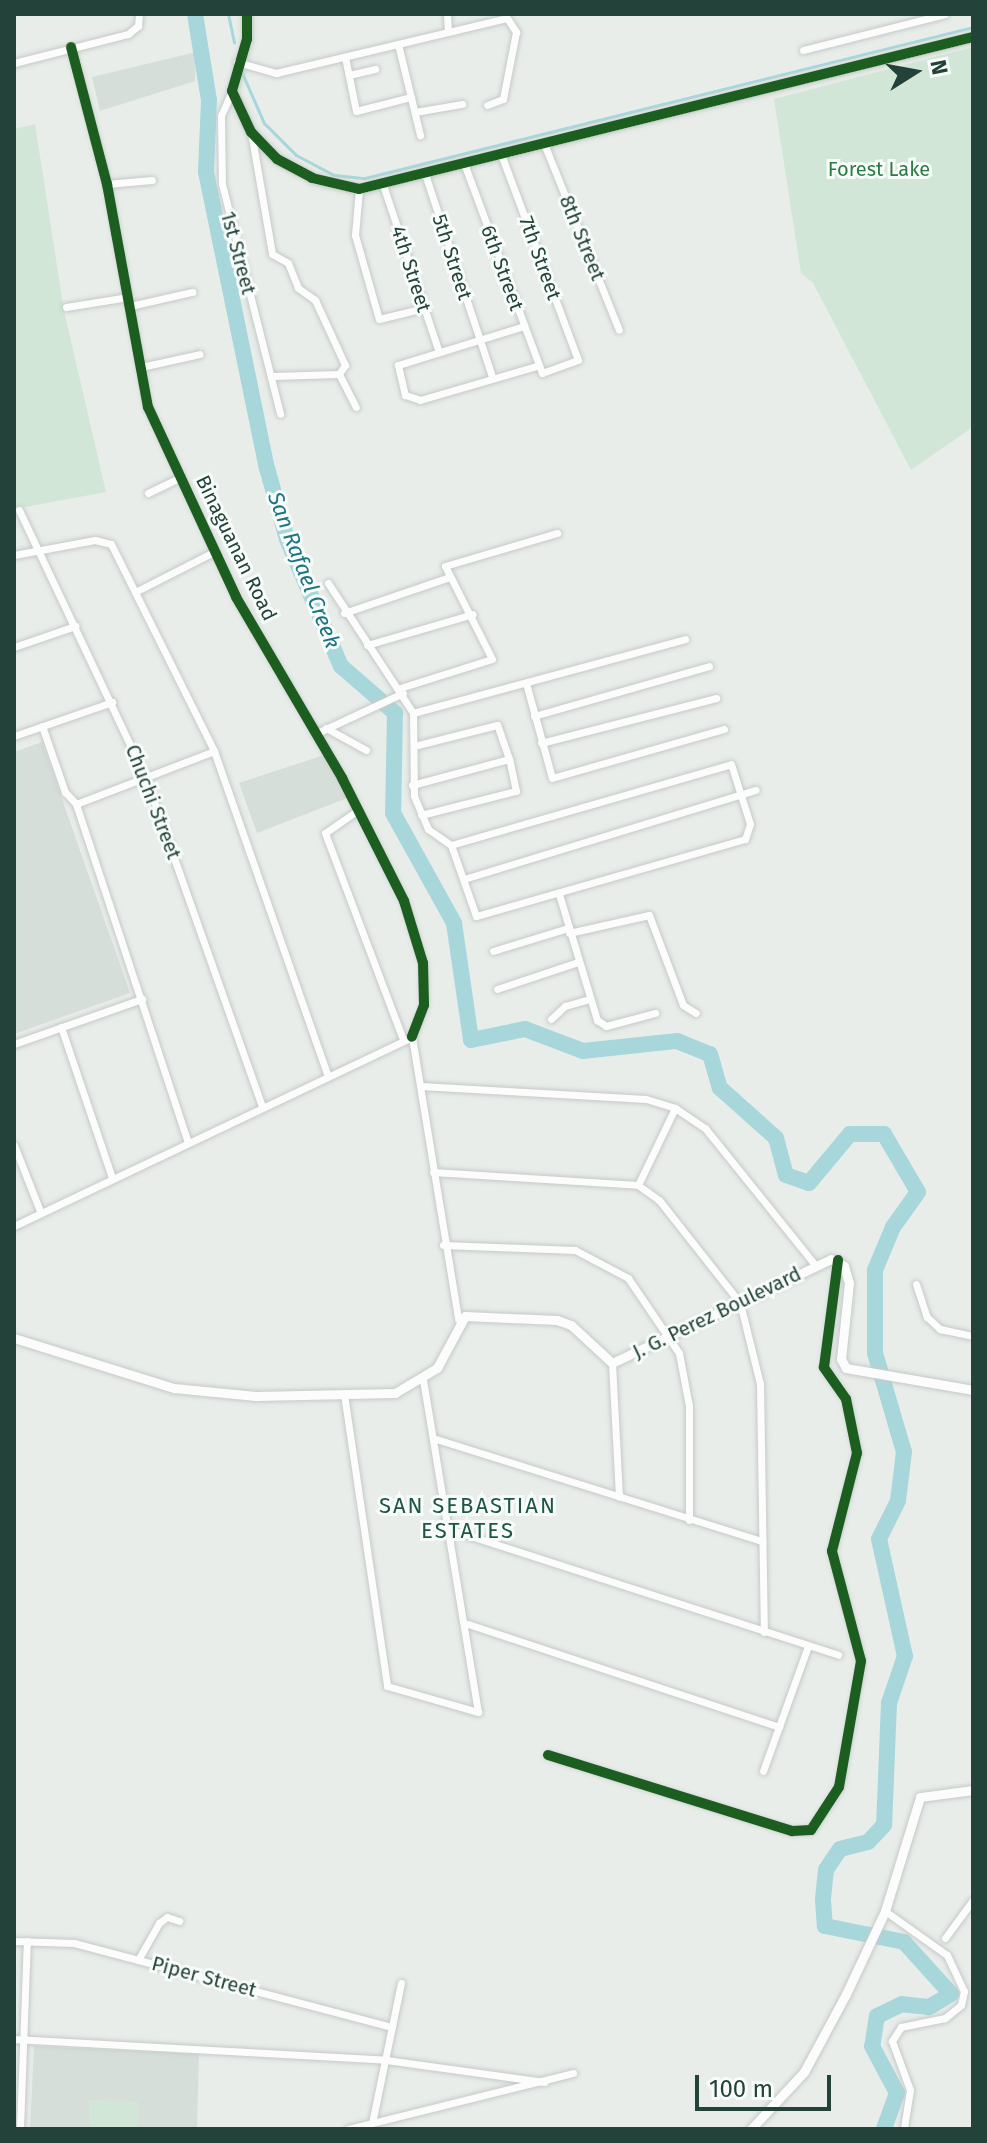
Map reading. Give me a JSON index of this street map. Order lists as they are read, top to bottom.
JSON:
{
  "streets": {
    "street": [
      "8th Street",
      "1st Street",
      "5th Street",
      "7th Street",
      "6th Street",
      "4th Street",
      "Binaguanan Road",
      "Chuchi Street",
      "J. G. Perez Boulevard",
      "Piper Street"
    ]
  },
  "crossings": [
    ["7th Street", "6th Street"]
  ],
  "districts": ["SAN SEBASTIAN ESTATES"],
  "water": ["San Rafael Creek"],
  "parks": ["Forest Lake"],
  "scale_bar": "100 m",
  "north": "right"
}
